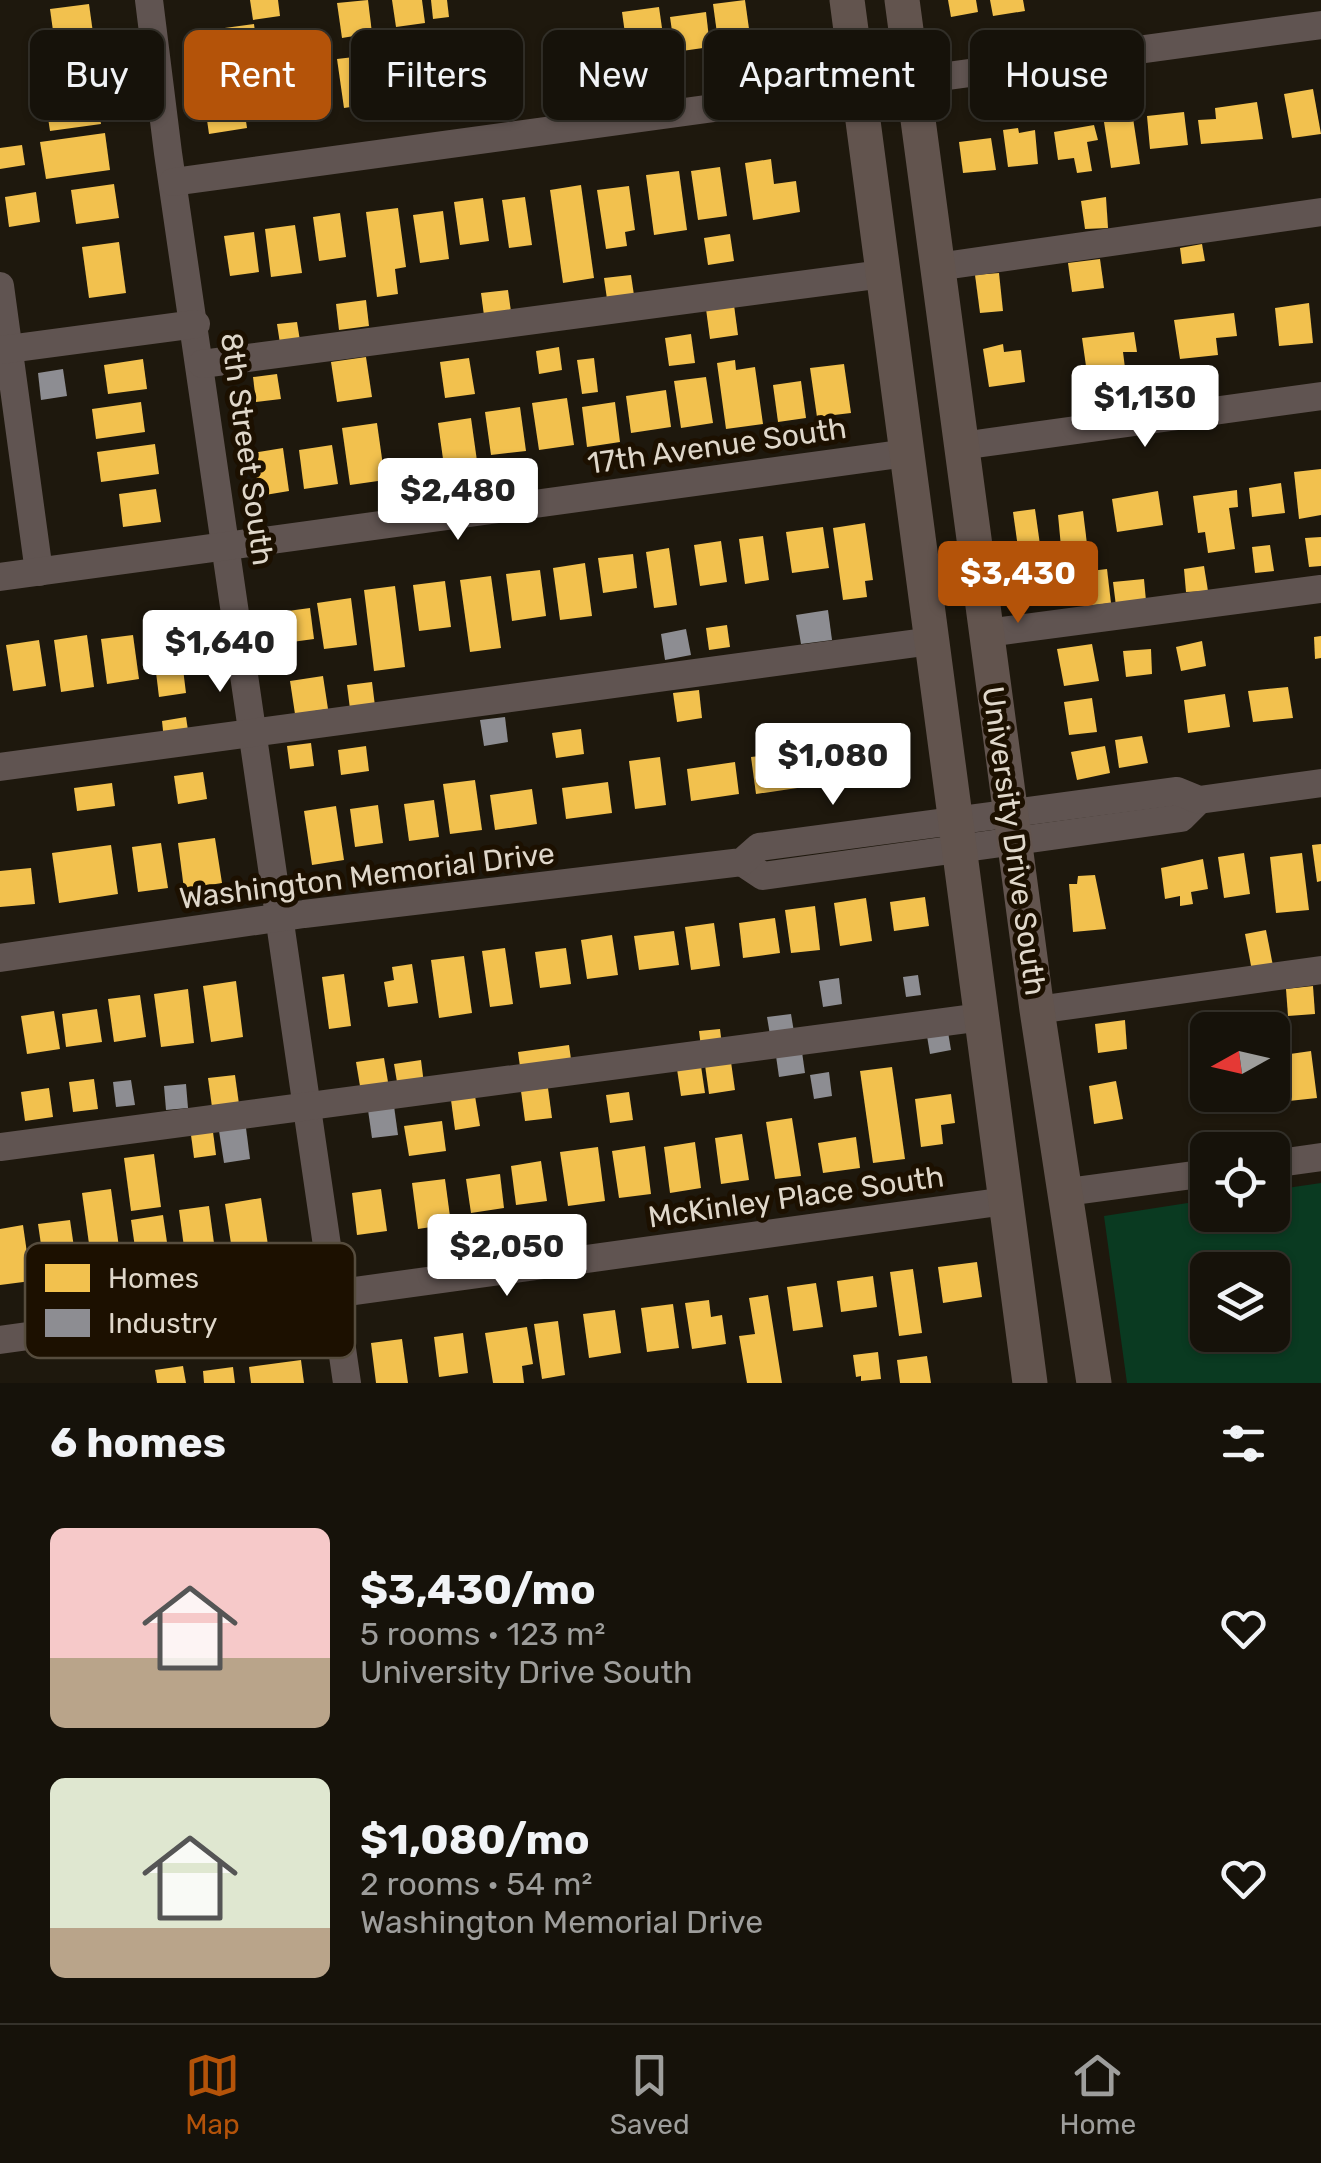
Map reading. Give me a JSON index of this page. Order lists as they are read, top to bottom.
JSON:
{
  "streets": {
    "main road": ["University Drive South"],
    "street": [
      "17th Avenue South",
      "8th Street South",
      "Washington Memorial Drive",
      "McKinley Place South"
    ]
  },
  "crossings": [
    ["17th Avenue South", "8th Street South"],
    ["17th Avenue South", "University Drive South"],
    ["8th Street South", "Washington Memorial Drive"],
    ["University Drive South", "Washington Memorial Drive"],
    ["University Drive South", "McKinley Place South"]
  ],
  "legend": ["Homes", "Industry"],
  "north": "left",
  "page": {
    "chip": [
      "Buy",
      "Rent",
      "Filters",
      "New",
      "Apartment",
      "House"
    ],
    "price": [
      "$1,130",
      "$2,480",
      "$3,430",
      "$1,640",
      "$1,080",
      "$2,050"
    ],
    "heading": "6 homes",
    "list": [
      {
        "name": "$3,430/mo",
        "note": "5 rooms · 123 m² · University Drive South"
      },
      {
        "name": "$1,080/mo",
        "note": "2 rooms · 54 m² · Washington Memorial Drive"
      }
    ],
    "tabs": ["Map", "Saved", "Home"]
  }
}
